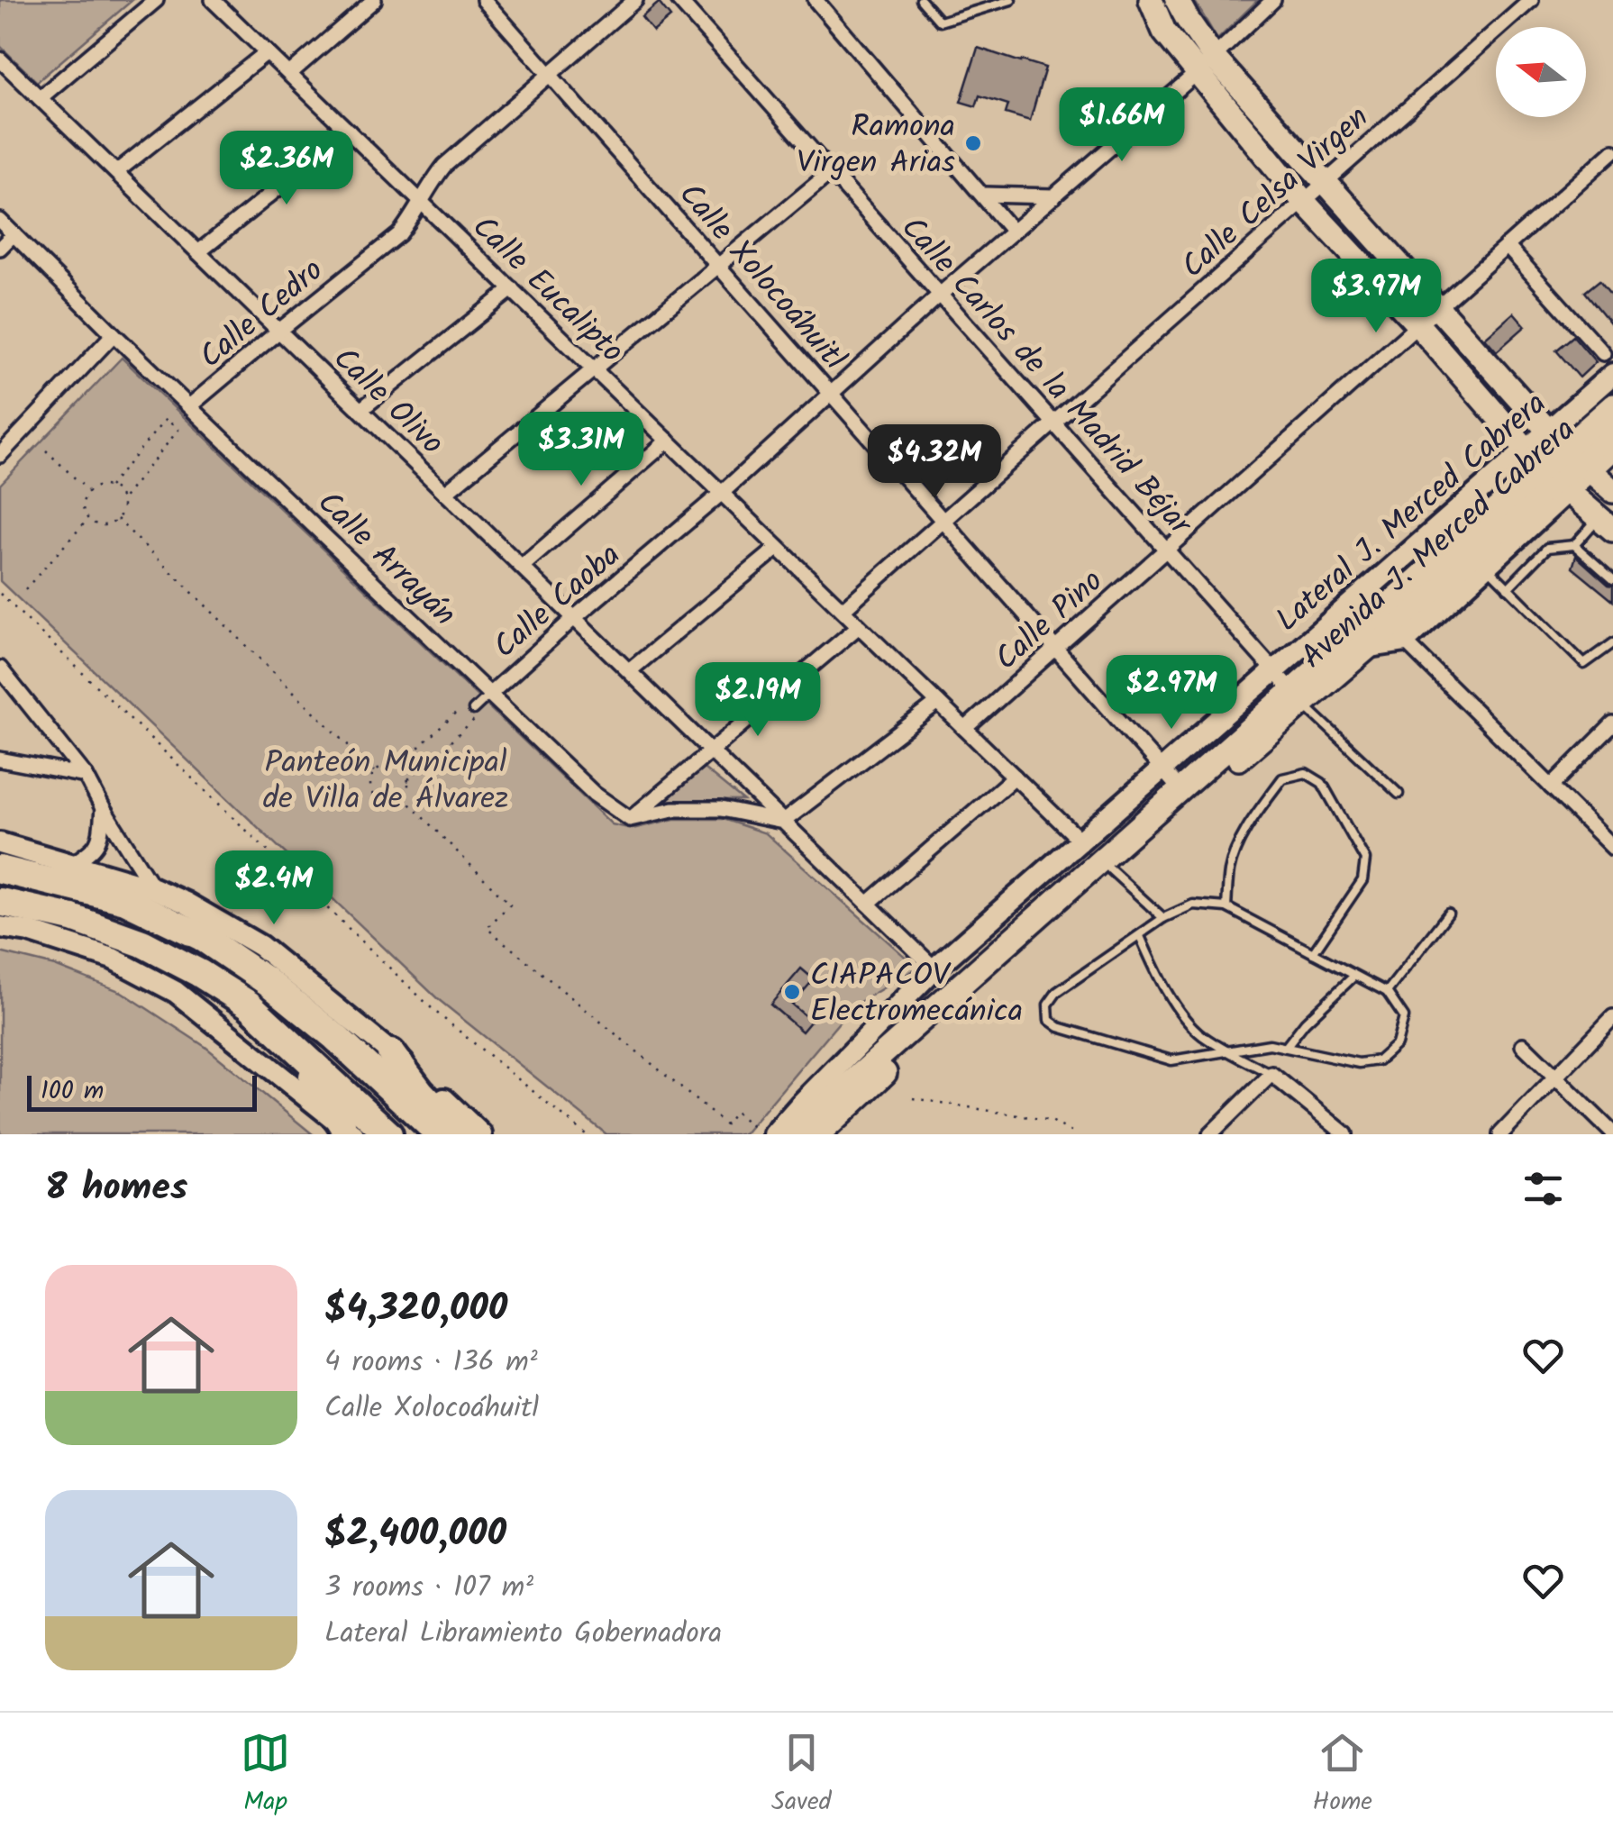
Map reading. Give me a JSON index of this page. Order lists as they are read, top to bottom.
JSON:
{
  "streets": {
    "main road": ["Avenida J. Merced Cabrera"],
    "street": [
      "Calle Celsa Virgen",
      "Calle Xolocoáhuitl",
      "Calle Eucalipto",
      "Calle Cedro",
      "Calle Carlos de la Madrid Béjar",
      "Calle Olivo",
      "Lateral J. Merced Cabrera",
      "Calle Arrayán",
      "Calle Caoba",
      "Calle Pino"
    ]
  },
  "crossings": [
    ["Calle Celsa Virgen", "Calle Xolocoáhuitl"],
    ["Calle Celsa Virgen", "Calle Eucalipto"],
    ["Calle Celsa Virgen", "Calle Carlos de la Madrid Béjar"],
    ["Calle Xolocoáhuitl", "Calle Cedro"],
    ["Calle Xolocoáhuitl", "Lateral J. Merced Cabrera"],
    ["Calle Xolocoáhuitl", "Avenida J. Merced Cabrera"],
    ["Calle Xolocoáhuitl", "Calle Caoba"],
    ["Calle Xolocoáhuitl", "Calle Pino"],
    ["Calle Eucalipto", "Calle Cedro"],
    ["Calle Eucalipto", "Lateral J. Merced Cabrera"],
    ["Calle Eucalipto", "Calle Caoba"],
    ["Calle Eucalipto", "Calle Pino"],
    ["Calle Cedro", "Calle Olivo"],
    ["Calle Cedro", "Calle Arrayán"],
    ["Calle Carlos de la Madrid Béjar", "Lateral J. Merced Cabrera"],
    ["Calle Carlos de la Madrid Béjar", "Avenida J. Merced Cabrera"],
    ["Calle Carlos de la Madrid Béjar", "Calle Caoba"],
    ["Calle Carlos de la Madrid Béjar", "Calle Pino"],
    ["Calle Olivo", "Lateral J. Merced Cabrera"],
    ["Calle Olivo", "Calle Caoba"],
    ["Calle Arrayán", "Calle Caoba"]
  ],
  "parks": ["Panteón Municipal de Villa de Álvarez"],
  "places": ["Ramona Virgen Arias", "CIAPACOV Electromecánica"],
  "scale_bar": "100 m",
  "north": "left",
  "page": {
    "price": [
      "$1.66M",
      "$2.36M",
      "$3.97M",
      "$3.31M",
      "$4.32M",
      "$2.97M",
      "$2.19M",
      "$2.4M"
    ],
    "scale": "100 m",
    "heading": "8 homes",
    "list": [
      {
        "name": "$4,320,000",
        "note": "4 rooms · 136 m² · Calle Xolocoáhuitl"
      },
      {
        "name": "$2,400,000",
        "note": "3 rooms · 107 m² · Lateral Libramiento Gobernadora"
      }
    ],
    "tabs": ["Map", "Saved", "Home"]
  }
}
